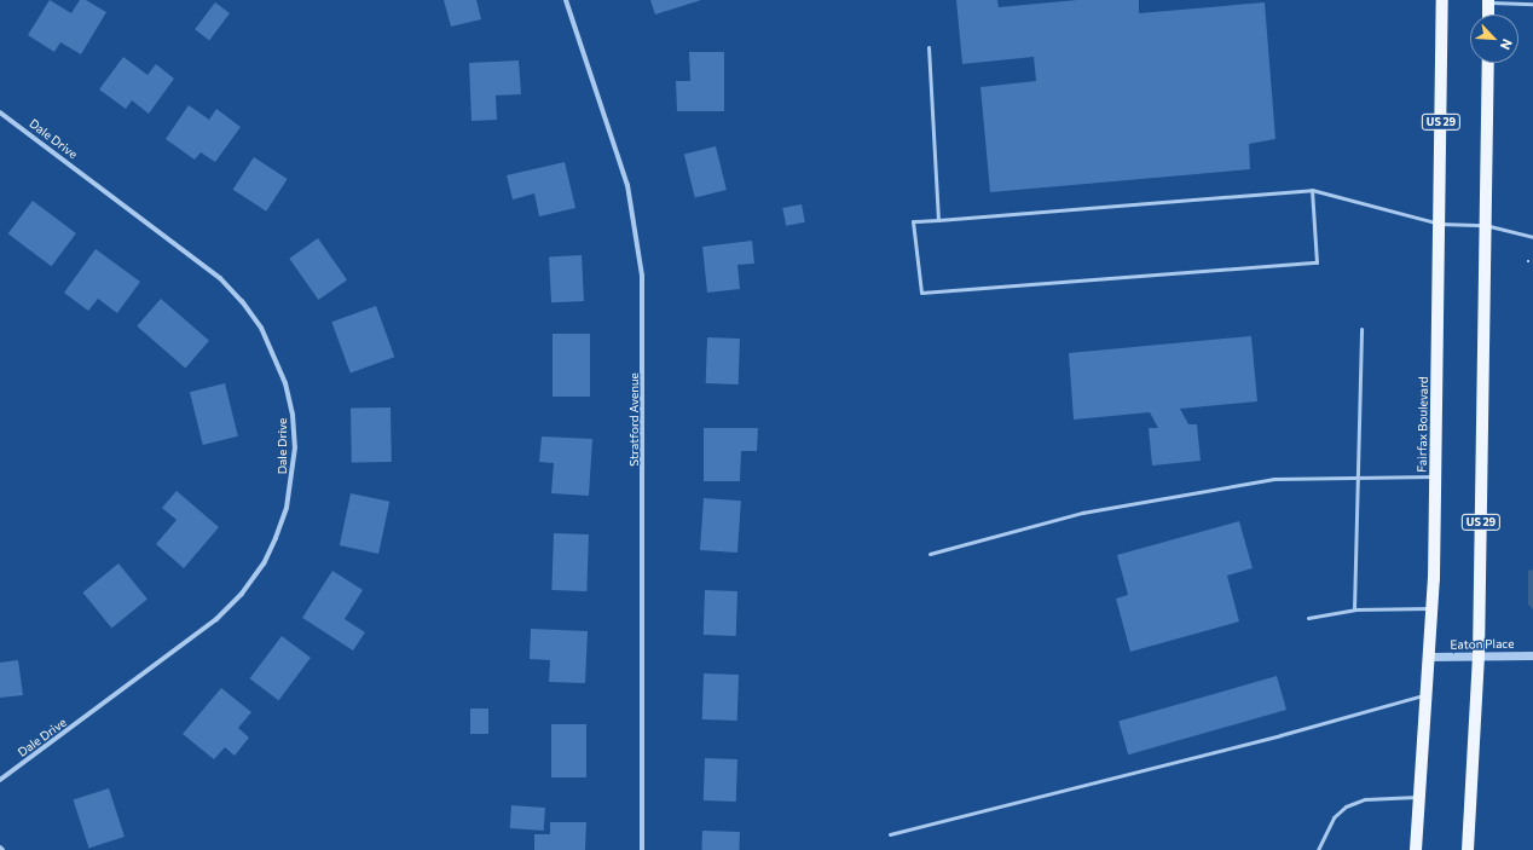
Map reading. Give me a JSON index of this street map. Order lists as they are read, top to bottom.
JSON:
{
  "streets": {
    "main road": ["US 29", "Fairfax Boulevard"],
    "street": ["Dale Drive", "Stratford Avenue", "Eaton Place"]
  },
  "crossings": [
    ["US 29", "Eaton Place"],
    ["Fairfax Boulevard", "Eaton Place"]
  ],
  "north": "bottom right"
}
